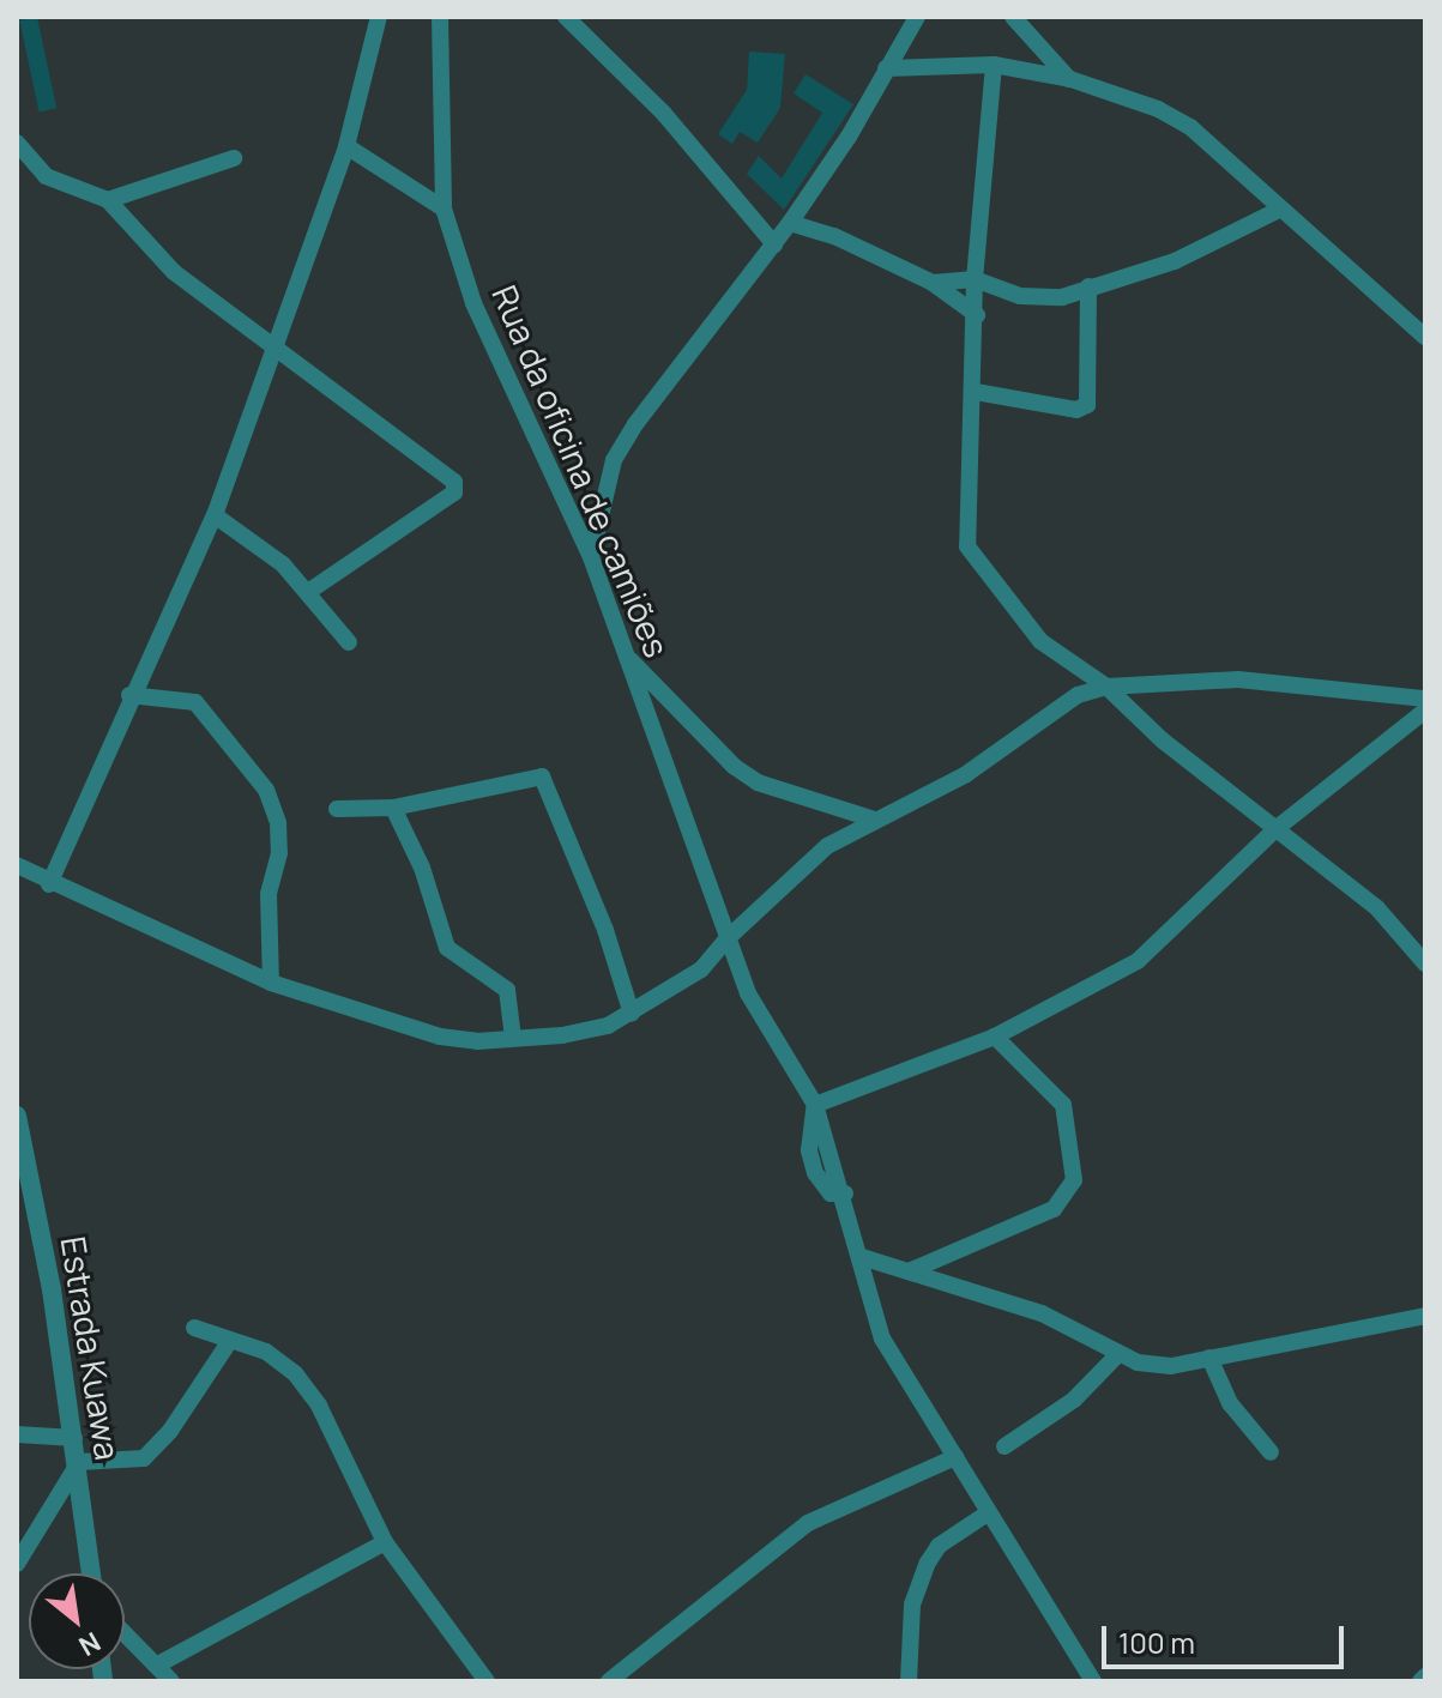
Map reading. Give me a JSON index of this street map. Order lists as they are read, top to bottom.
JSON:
{
  "streets": {
    "street": ["Rua da oficina de camiões", "Estrada Kuawa"]
  },
  "scale_bar": "100 m",
  "north": "bottom right"
}
